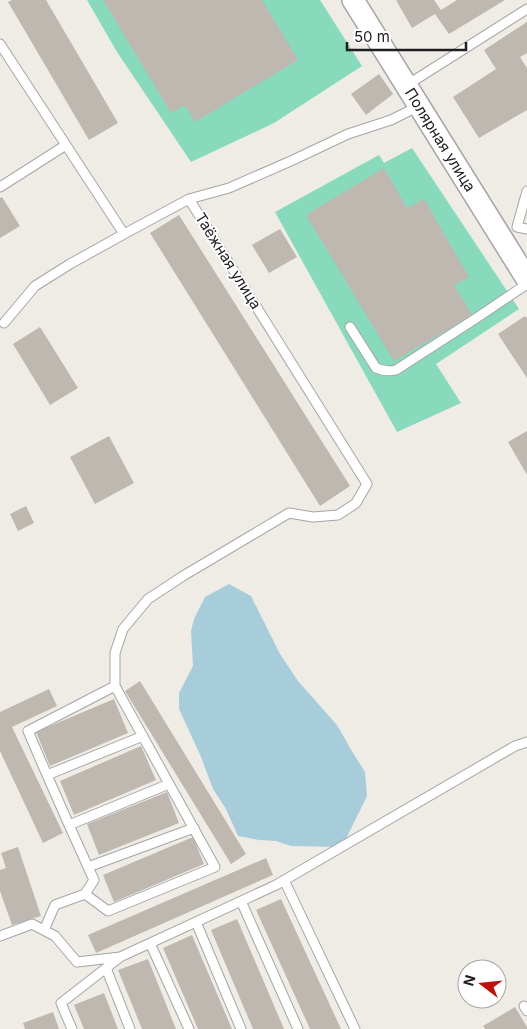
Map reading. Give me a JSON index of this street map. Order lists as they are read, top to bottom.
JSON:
{
  "streets": {
    "street": ["Полярная улица"],
    "lane": ["Таёжная улица"]
  },
  "crossings": [
    ["Полярная улица", "Таёжная улица"]
  ],
  "scale_bar": "50 m",
  "north": "left"
}
